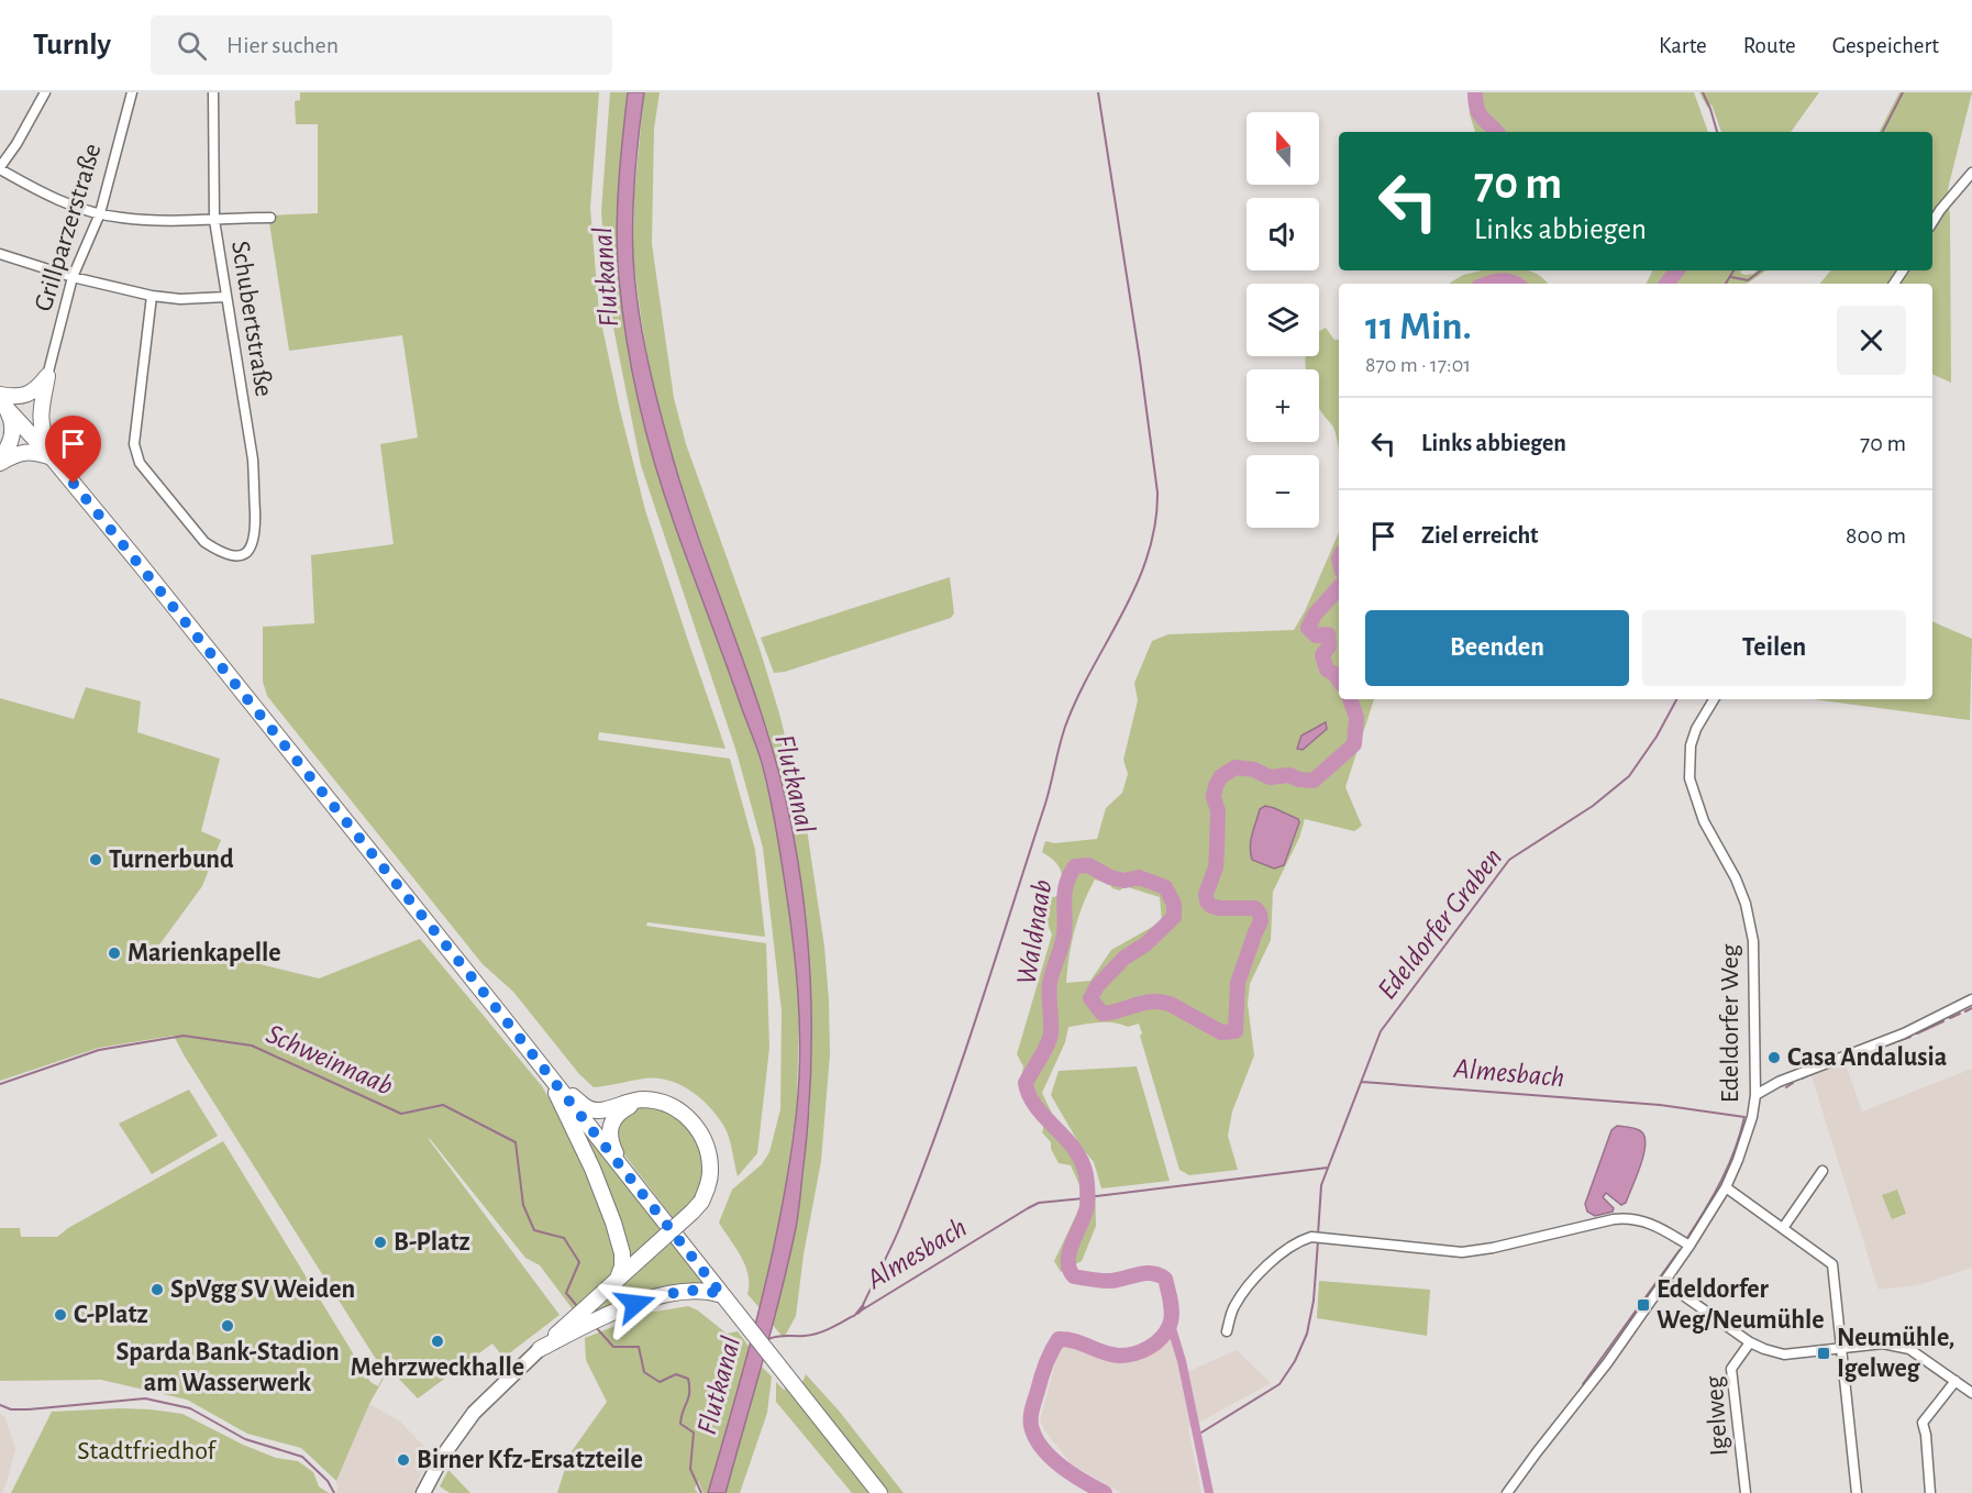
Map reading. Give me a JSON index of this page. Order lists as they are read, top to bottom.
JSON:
{
  "streets": {
    "street": [
      "Grillparzerstraße",
      "Schubertstraße",
      "Edeldorfer Weg",
      "Igelweg"
    ]
  },
  "water": [
    "Flutkanal",
    "Edeldorfer Graben",
    "Waldnaab",
    "Schweinnaab",
    "Almesbach"
  ],
  "parks": ["Stadtfriedhof"],
  "places": {
    "other": [
      "Turnerbund",
      "Marienkapelle",
      "Casa Andalusia",
      "B-Platz",
      "SpVgg SV Weiden",
      "C-Platz",
      "Sparda Bank-Stadion am Wasserwerk",
      "Mehrzweckhalle",
      "Birner Kfz-Ersatzteile"
    ],
    "transit": ["Edeldorfer Weg/Neumühle", "Neumühle, Igelweg"]
  },
  "north": "top",
  "page": {
    "header": "Turnly",
    "search": "Hier suchen",
    "nav": ["Karte", "Route", "Gespeichert"],
    "map_buttons": ["+", "−"],
    "turn": ["70 m", "Links abbiegen"],
    "heading": ["11 Min.", "870 m · 17:01"],
    "list": [
      {
        "name": "Links abbiegen",
        "value": "70 m"
      },
      {
        "name": "Ziel erreicht",
        "value": "800 m"
      }
    ],
    "buttons": ["Beenden", "Teilen"]
  }
}
